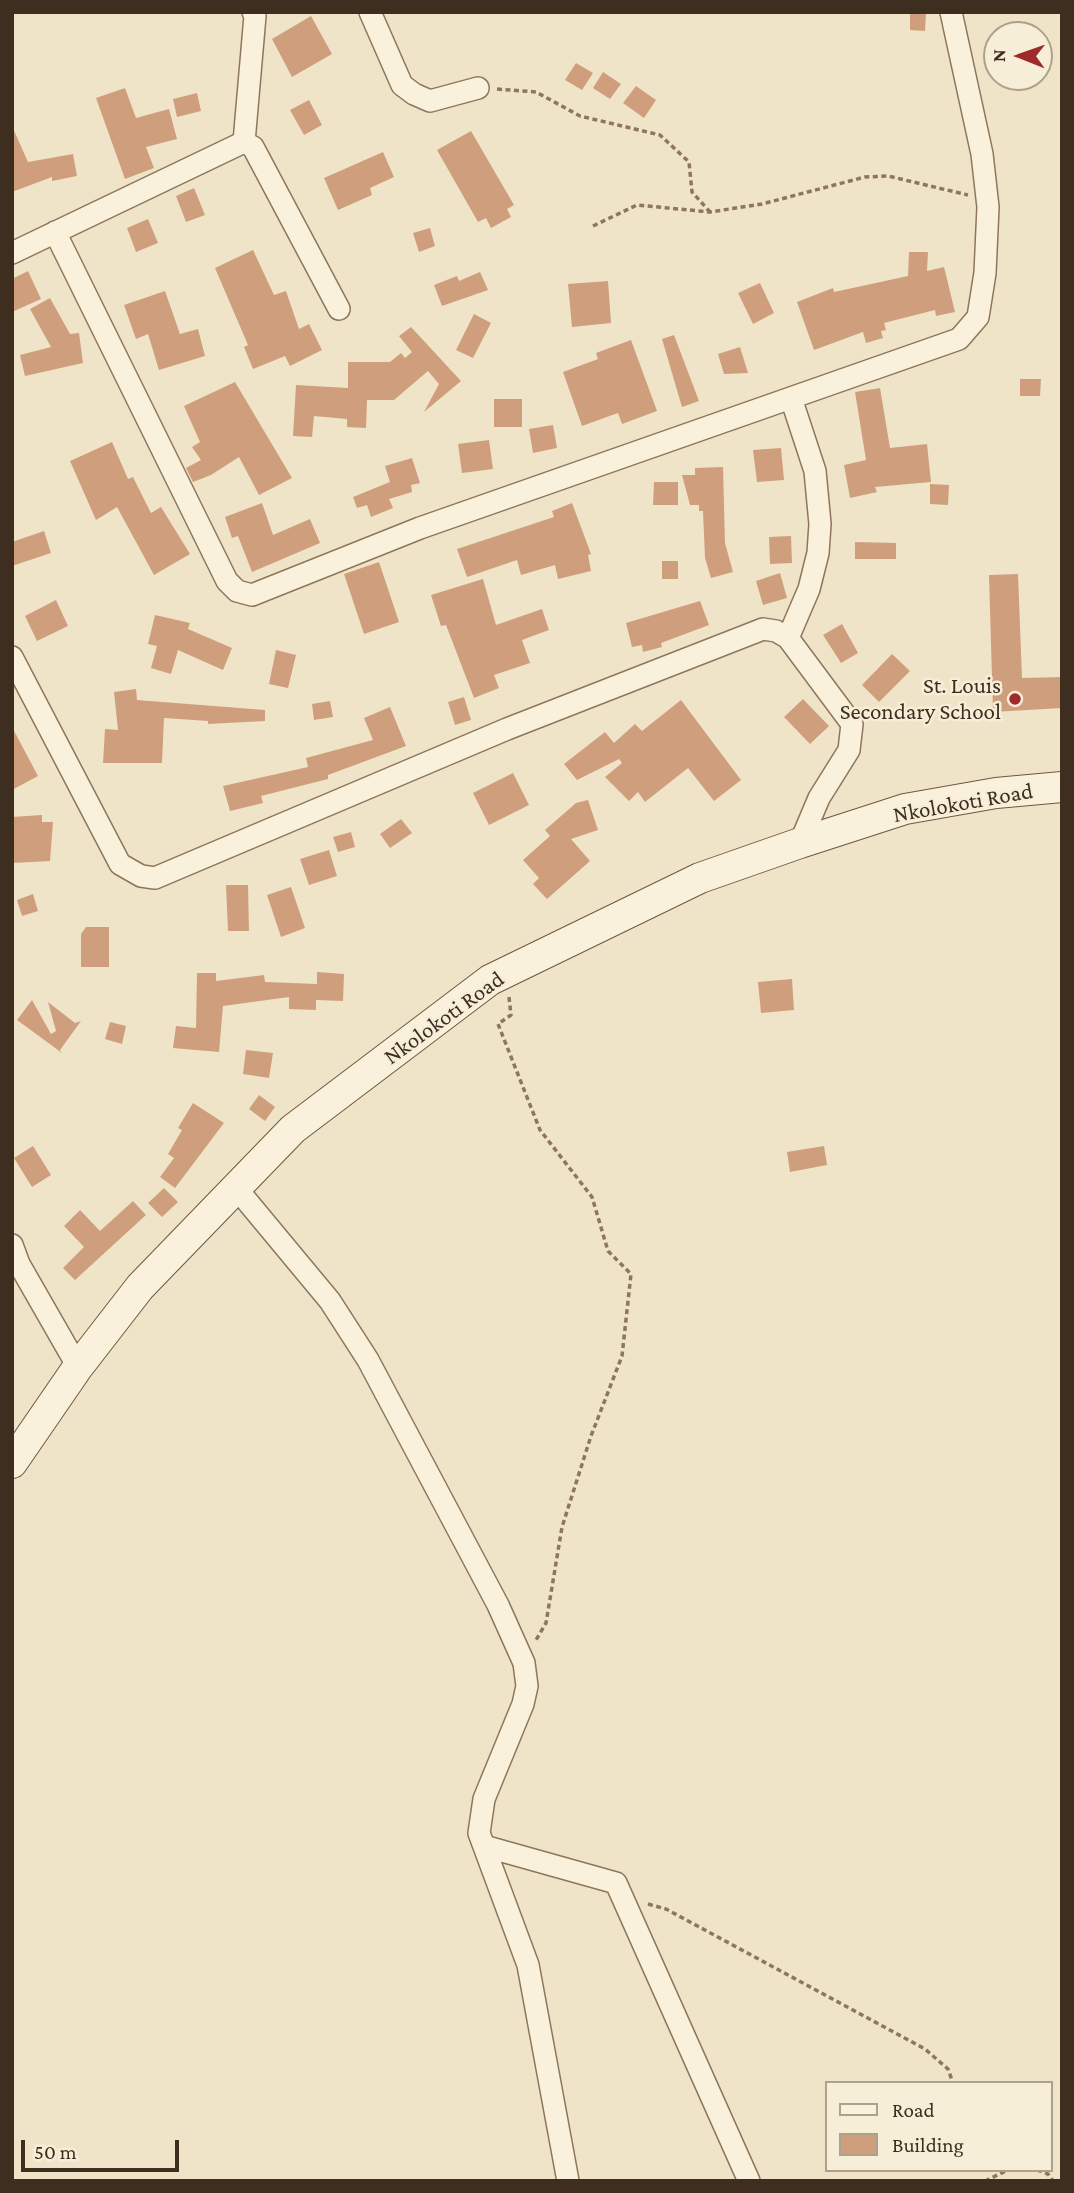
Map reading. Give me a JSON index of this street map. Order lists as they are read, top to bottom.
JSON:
{
  "streets": {
    "main road": ["Nkolokoti Road"]
  },
  "places": ["St. Louis Secondary School"],
  "legend": ["Road", "Building"],
  "scale_bar": "50 m",
  "north": "left"
}
